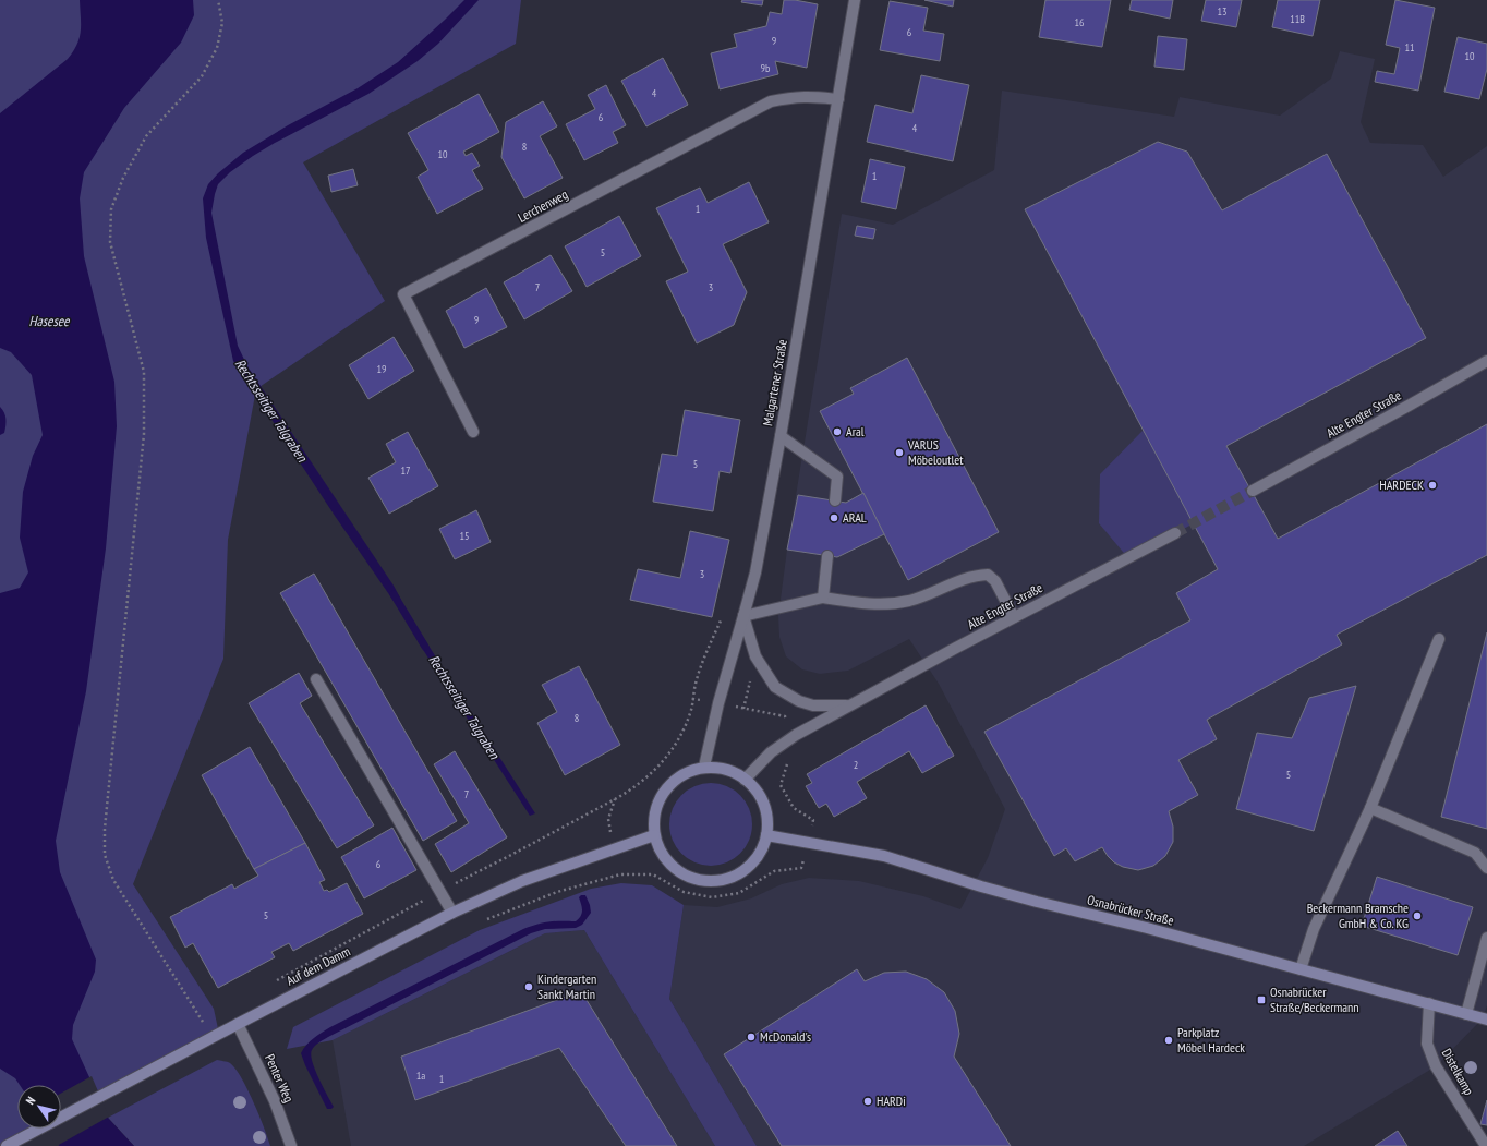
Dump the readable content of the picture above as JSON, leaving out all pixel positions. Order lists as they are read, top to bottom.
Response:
{
  "streets": {
    "main road": ["Osnabrücker Straße", "Auf dem Damm"],
    "street": [
      "Lerchenweg",
      "Malgartener Straße",
      "Alte Engter Straße",
      "Distelkamp",
      "Penter Weg"
    ]
  },
  "crossings": [
    ["Lerchenweg", "Malgartener Straße"],
    ["Malgartener Straße", "Alte Engter Straße"],
    ["Malgartener Straße", "Osnabrücker Straße"],
    ["Malgartener Straße", "Auf dem Damm"],
    ["Alte Engter Straße", "Osnabrücker Straße"],
    ["Alte Engter Straße", "Auf dem Damm"],
    ["Osnabrücker Straße", "Auf dem Damm"],
    ["Osnabrücker Straße", "Distelkamp"],
    ["Auf dem Damm", "Penter Weg"]
  ],
  "water": ["Hasesee", "Rechtsseitiger Talgraben"],
  "places": {
    "other": [
      "Aral",
      "VARUS Möbeloutlet",
      "HARDECK",
      "ARAL",
      "Beckermann Bramsche GmbH & Co. KG",
      "Kindergarten Sankt Martin",
      "McDonald's",
      "Parkplatz Möbel Hardeck",
      "HARDi"
    ],
    "transit": ["Osnabrücker Straße/Beckermann"]
  },
  "house_numbers": [
    "13",
    "11B",
    "16",
    "6",
    "9",
    "11",
    "10",
    "9b",
    "4",
    "6",
    "4",
    "8",
    "10",
    "1",
    "1",
    "5",
    "7",
    "3",
    "9",
    "19",
    "5",
    "17",
    "15",
    "3",
    "8",
    "2",
    "5",
    "7",
    "6",
    "5",
    "1a",
    "1"
  ],
  "north": "top left"
}
